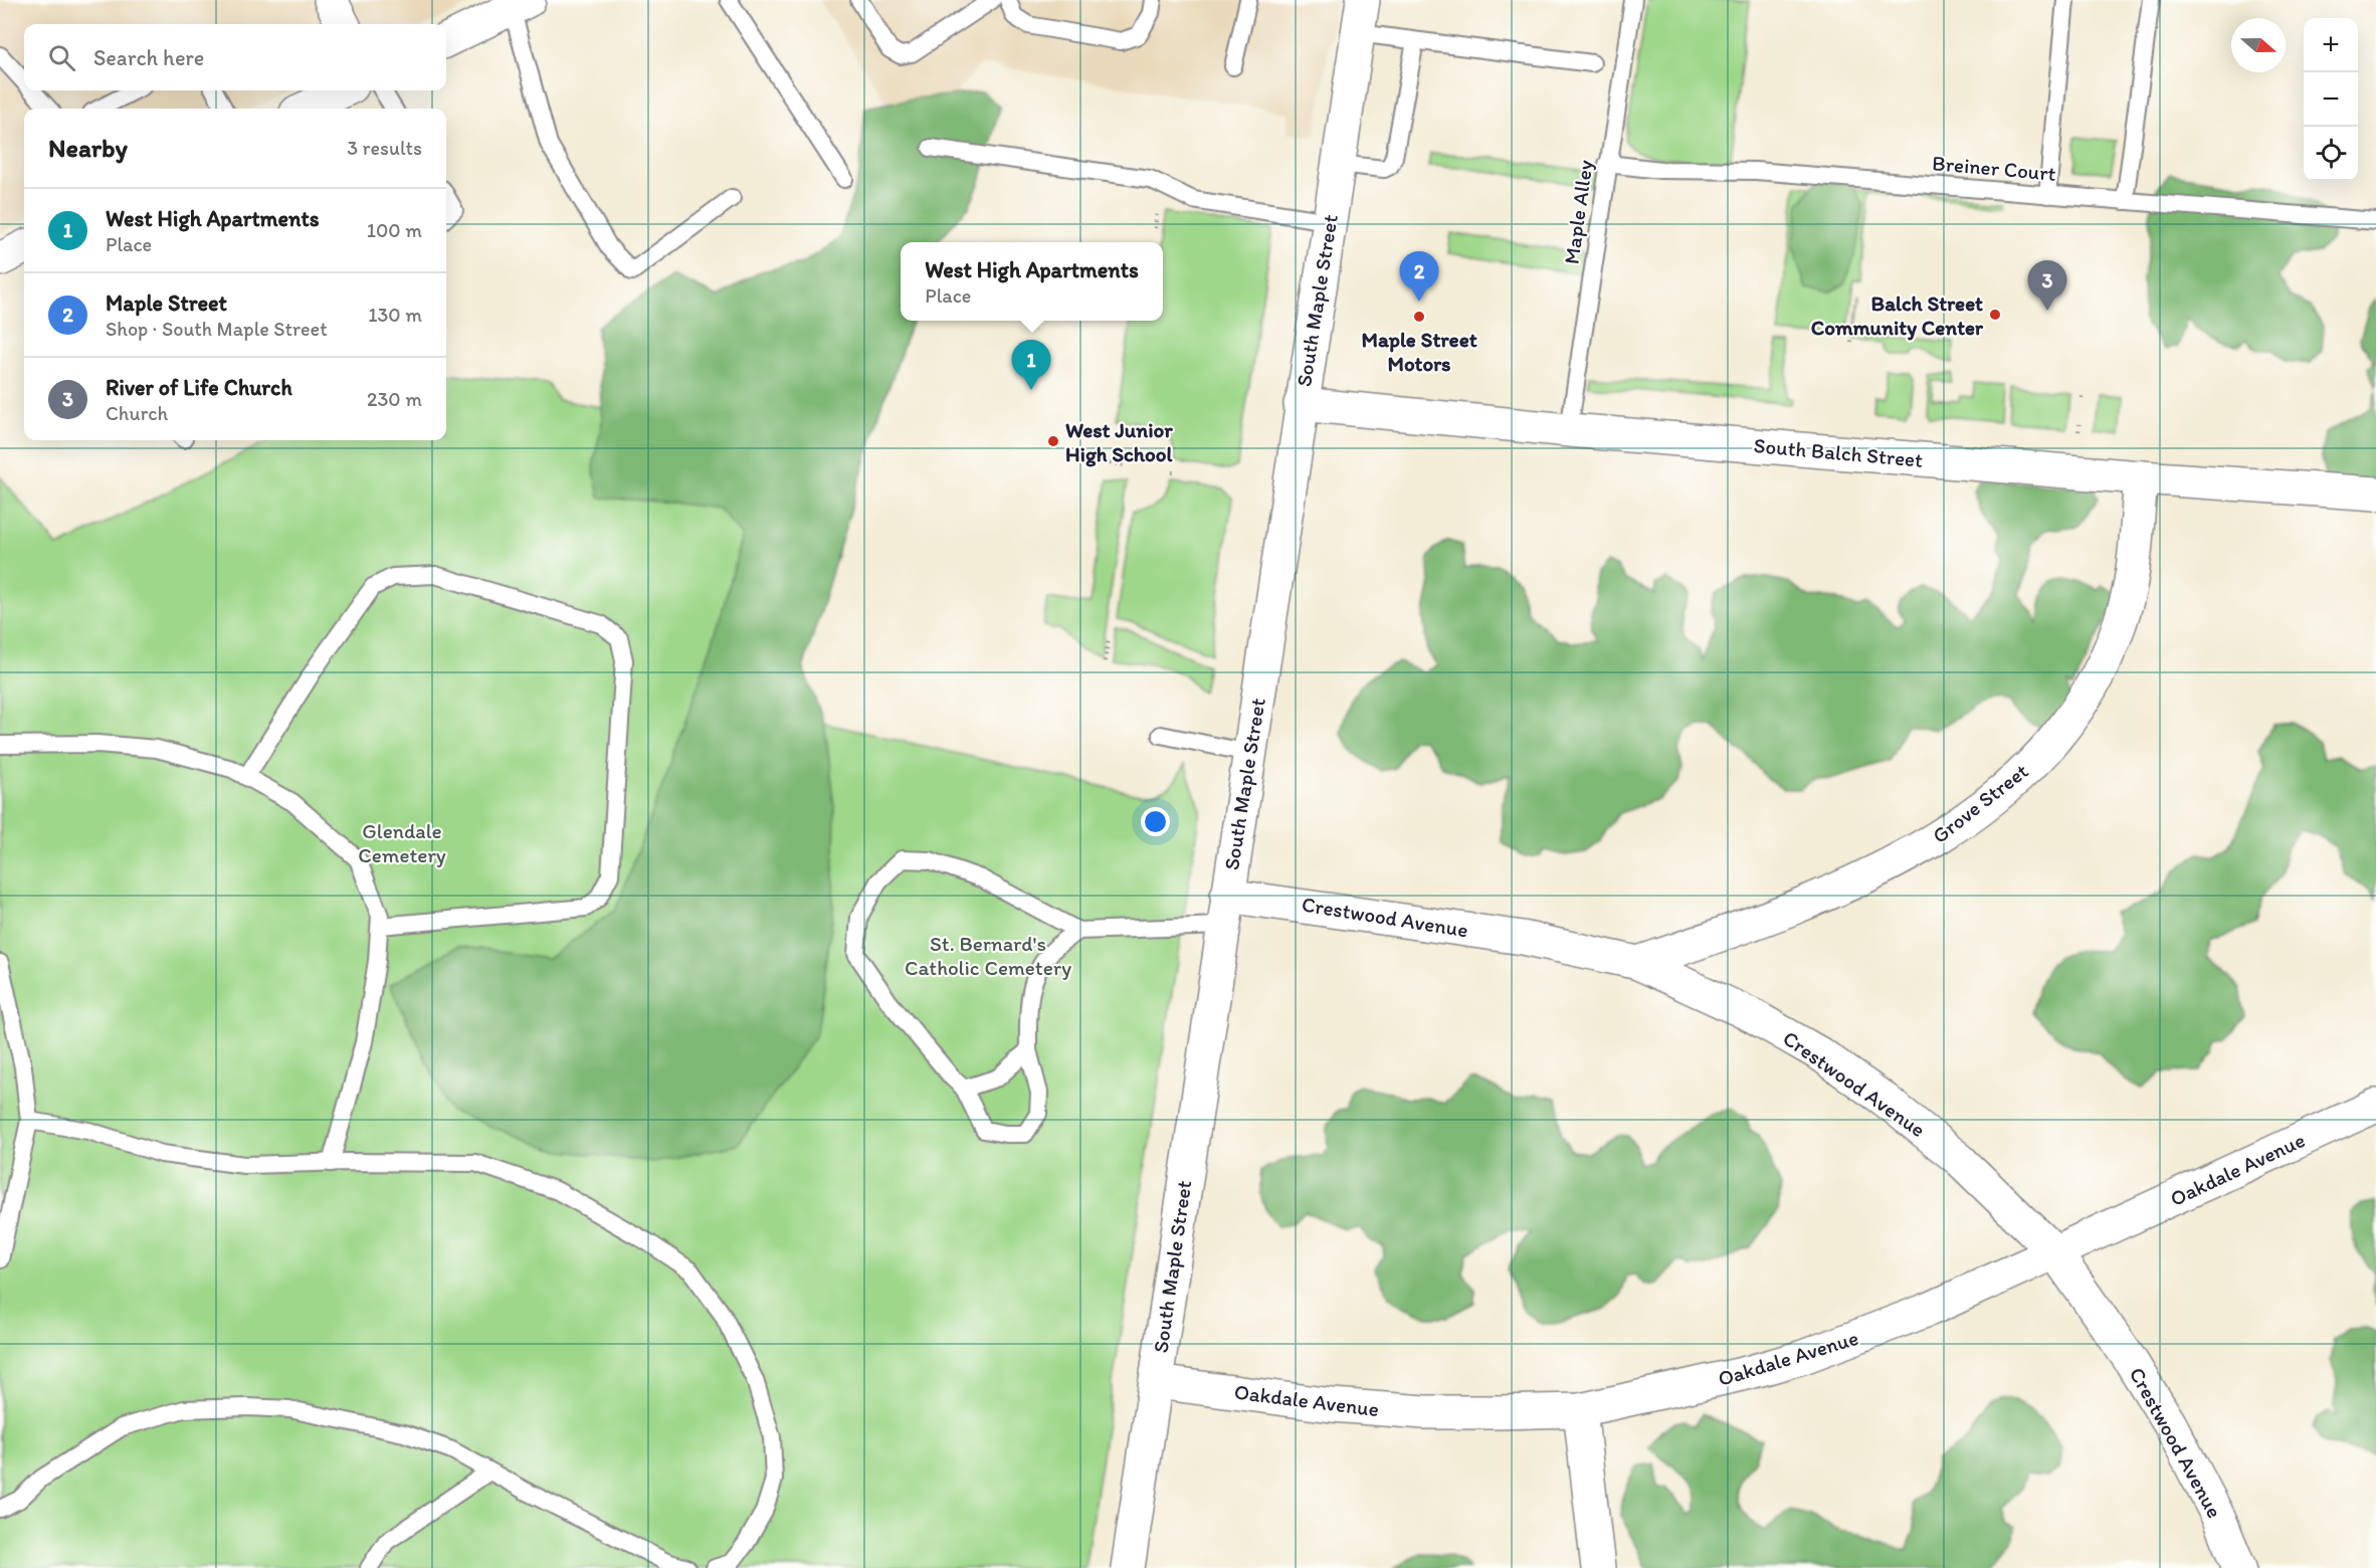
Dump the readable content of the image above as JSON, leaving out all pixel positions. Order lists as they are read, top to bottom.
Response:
{
  "streets": {
    "street": [
      "South Maple Street",
      "South Balch Street",
      "Grove Street",
      "Crestwood Avenue",
      "Oakdale Avenue"
    ],
    "lane": ["Breiner Court", "Maple Alley"]
  },
  "crossings": [
    ["Breiner Court", "Maple Alley"],
    ["Maple Alley", "South Balch Street"],
    ["South Maple Street", "South Balch Street"],
    ["South Maple Street", "Crestwood Avenue"],
    ["South Maple Street", "Oakdale Avenue"],
    ["South Balch Street", "Grove Street"],
    ["Grove Street", "Crestwood Avenue"],
    ["Crestwood Avenue", "Oakdale Avenue"]
  ],
  "parks": ["Glendale Cemetery", "St. Bernard's Catholic Cemetery"],
  "places": ["Balch Street Community Center", "Maple Street Motors", "West Junior High School"],
  "north": "right",
  "page": {
    "map_buttons": ["+", "−"],
    "search": "Search here",
    "heading": ["Nearby", "3 results"],
    "list": [
      {
        "mark": "1",
        "name": "West High Apartments",
        "note": "Place",
        "value": "100 m"
      },
      {
        "mark": "2",
        "name": "Maple Street",
        "note": "Shop · South Maple Street",
        "value": "130 m"
      },
      {
        "mark": "3",
        "name": "River of Life Church",
        "note": "Church",
        "value": "230 m"
      }
    ],
    "popup": ["West High Apartments", "Place"],
    "pins": ["2", "3", "1"]
  }
}
